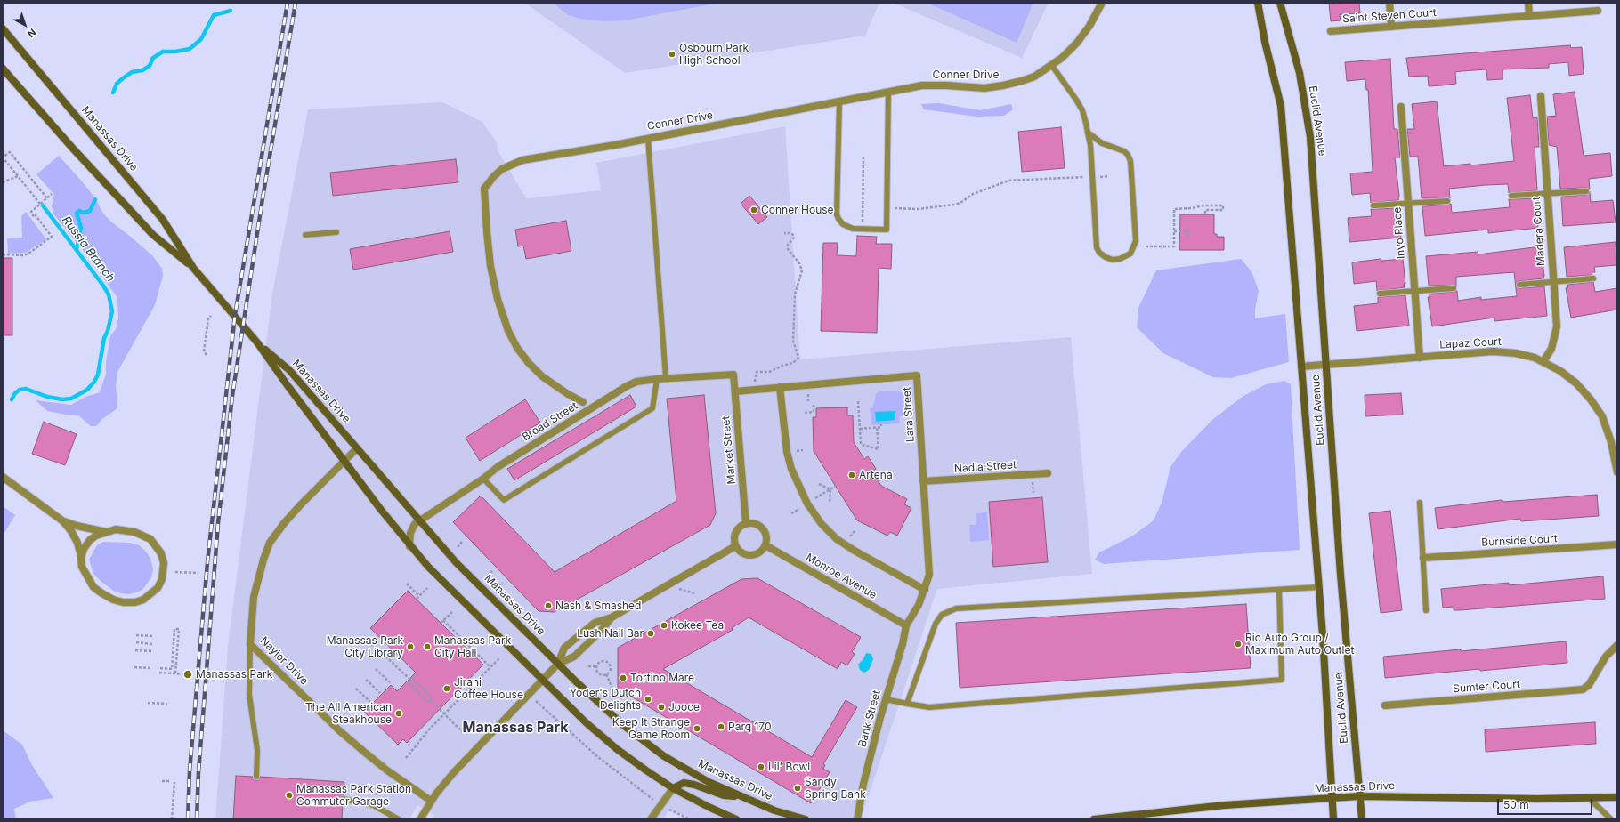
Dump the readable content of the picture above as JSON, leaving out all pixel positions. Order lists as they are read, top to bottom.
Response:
{
  "streets": {
    "main road": ["Euclid Avenue", "Manassas Drive"],
    "street": [
      "Saint Steven Court",
      "Conner Drive",
      "Madera Court",
      "Inyo Place",
      "Lapaz Court",
      "Lara Street",
      "Broad Street",
      "Market Street",
      "Nadia Street",
      "Burnside Court",
      "Monroe Avenue",
      "Naylor Drive",
      "Sumter Court",
      "Bank Street"
    ]
  },
  "crossings": [
    ["Euclid Avenue", "Manassas Drive"],
    ["Euclid Avenue", "Lapaz Court"],
    ["Manassas Drive", "Broad Street"],
    ["Manassas Drive", "Naylor Drive"],
    ["Madera Court", "Lapaz Court"],
    ["Inyo Place", "Lapaz Court"],
    ["Lara Street", "Market Street"],
    ["Lara Street", "Nadia Street"],
    ["Lara Street", "Monroe Avenue"],
    ["Lara Street", "Bank Street"],
    ["Broad Street", "Market Street"],
    ["Market Street", "Monroe Avenue"],
    ["Monroe Avenue", "Bank Street"]
  ],
  "districts": ["Manassas Park"],
  "water": ["Russia Branch"],
  "places": [
    "Osbourn Park High School",
    "Conner House",
    "Artena",
    "Nash & Smashed",
    "Kokee Tea",
    "Lush Nail Bar",
    "Rio Auto Group / Maximum Auto Outlet",
    "Manassas Park City Library",
    "Manassas Park City Hall",
    "Manassas Park",
    "Tortino Mare",
    "Jirani Coffee House",
    "Yoder's Dutch Delights",
    "Jooce",
    "The All American Steakhouse",
    "Parq 170",
    "Keep It Strange Game Room",
    "Lil' Bowl",
    "Sandy Spring Bank",
    "Manassas Park Station Commuter Garage"
  ],
  "scale_bar": "50 m",
  "north": "bottom right"
}
